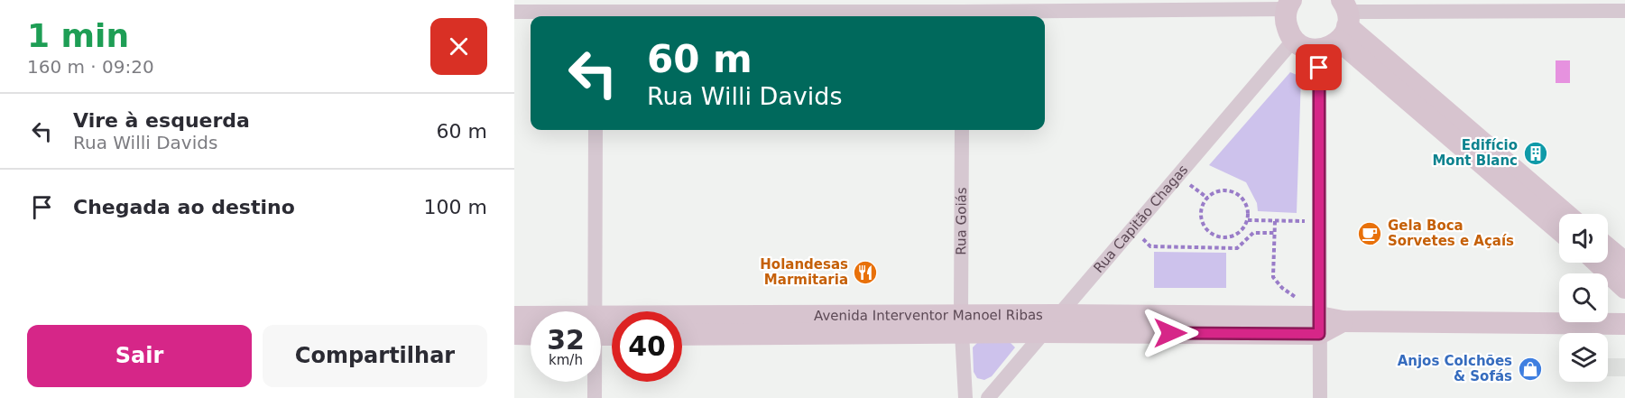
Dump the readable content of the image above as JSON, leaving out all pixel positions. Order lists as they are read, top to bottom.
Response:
{
  "streets": {
    "street": ["Rua Capitão Chagas", "Rua Goiás", "Avenida Interventor Manoel Ribas"]
  },
  "crossings": [
    ["Rua Capitão Chagas", "Avenida Interventor Manoel Ribas"],
    ["Rua Goiás", "Avenida Interventor Manoel Ribas"]
  ],
  "places": {
    "building": ["Edifício Mont Blanc"],
    "cafe": ["Gela Boca Sorvetes e Açaís"],
    "restaurant": ["Holandesas Marmitaria"],
    "shop": ["Anjos Colchões & Sofás"]
  },
  "page": {
    "heading": ["1 min", "160 m · 09:20"],
    "turn": ["60 m", "Rua Willi Davids"],
    "list": [
      {
        "name": "Vire à esquerda",
        "note": "Rua Willi Davids",
        "value": "60 m"
      },
      {
        "name": "Chegada ao destino",
        "value": "100 m"
      }
    ],
    "speed": "32 km/h",
    "limit": "40",
    "buttons": ["Sair", "Compartilhar"]
  }
}
